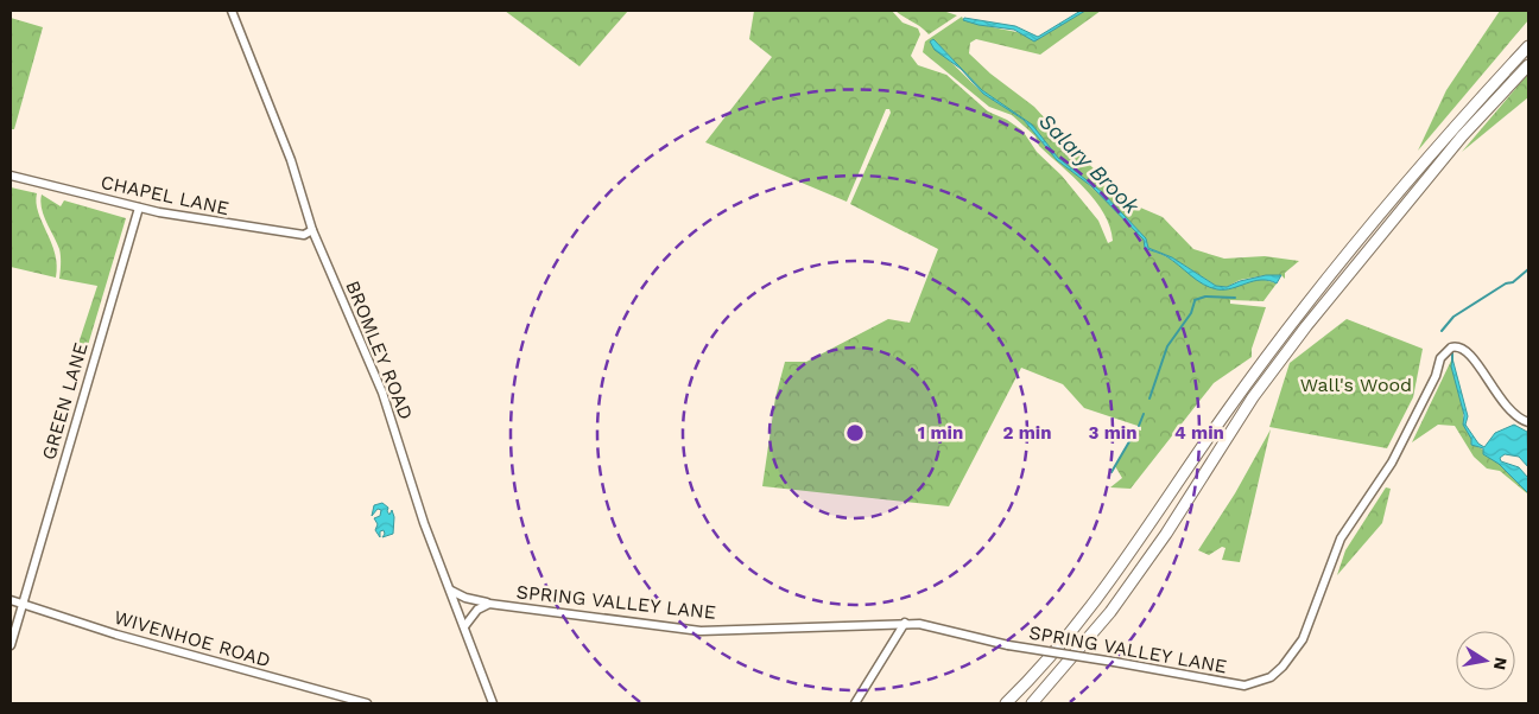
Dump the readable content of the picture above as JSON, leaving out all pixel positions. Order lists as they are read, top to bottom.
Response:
{
  "streets": {
    "street": [
      "CHAPEL LANE",
      "BROMLEY ROAD",
      "GREEN LANE",
      "SPRING VALLEY LANE",
      "WIVENHOE ROAD"
    ]
  },
  "crossings": [
    ["CHAPEL LANE", "BROMLEY ROAD"],
    ["CHAPEL LANE", "GREEN LANE"],
    ["BROMLEY ROAD", "SPRING VALLEY LANE"],
    ["GREEN LANE", "WIVENHOE ROAD"]
  ],
  "water": ["Salary Brook"],
  "parks": ["Wall's Wood"],
  "north": "right",
  "rings": [
    "1 min",
    "2 min",
    "3 min",
    "4 min"
  ]
}
